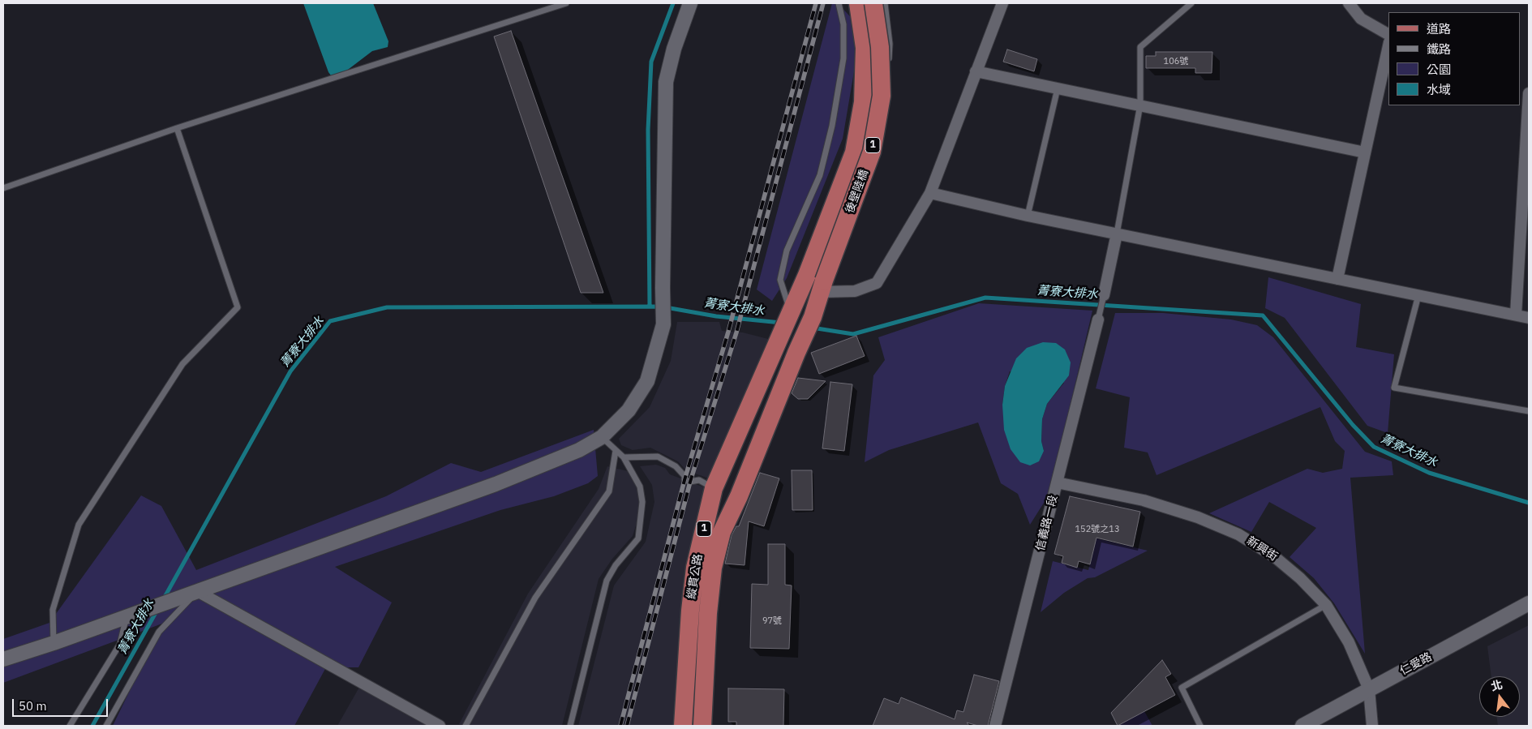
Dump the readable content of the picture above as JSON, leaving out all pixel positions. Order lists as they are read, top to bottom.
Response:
{
  "streets": {
    "main road": ["1", "後壁陸橋", "縱貫公路"],
    "street": ["信義路一段", "新興街", "仁愛路"]
  },
  "crossings": [
    ["1", "後壁陸橋"],
    ["1", "縱貫公路"],
    ["後壁陸橋", "縱貫公路"],
    ["信義路一段", "新興街"],
    ["新興街", "仁愛路"]
  ],
  "water": ["菁寮大排水"],
  "house_numbers": ["106號", "152號之13", "97號"],
  "legend": [
    "道路",
    "鐵路",
    "公園",
    "水域"
  ],
  "scale_bar": "50 m",
  "north": "top"
}
